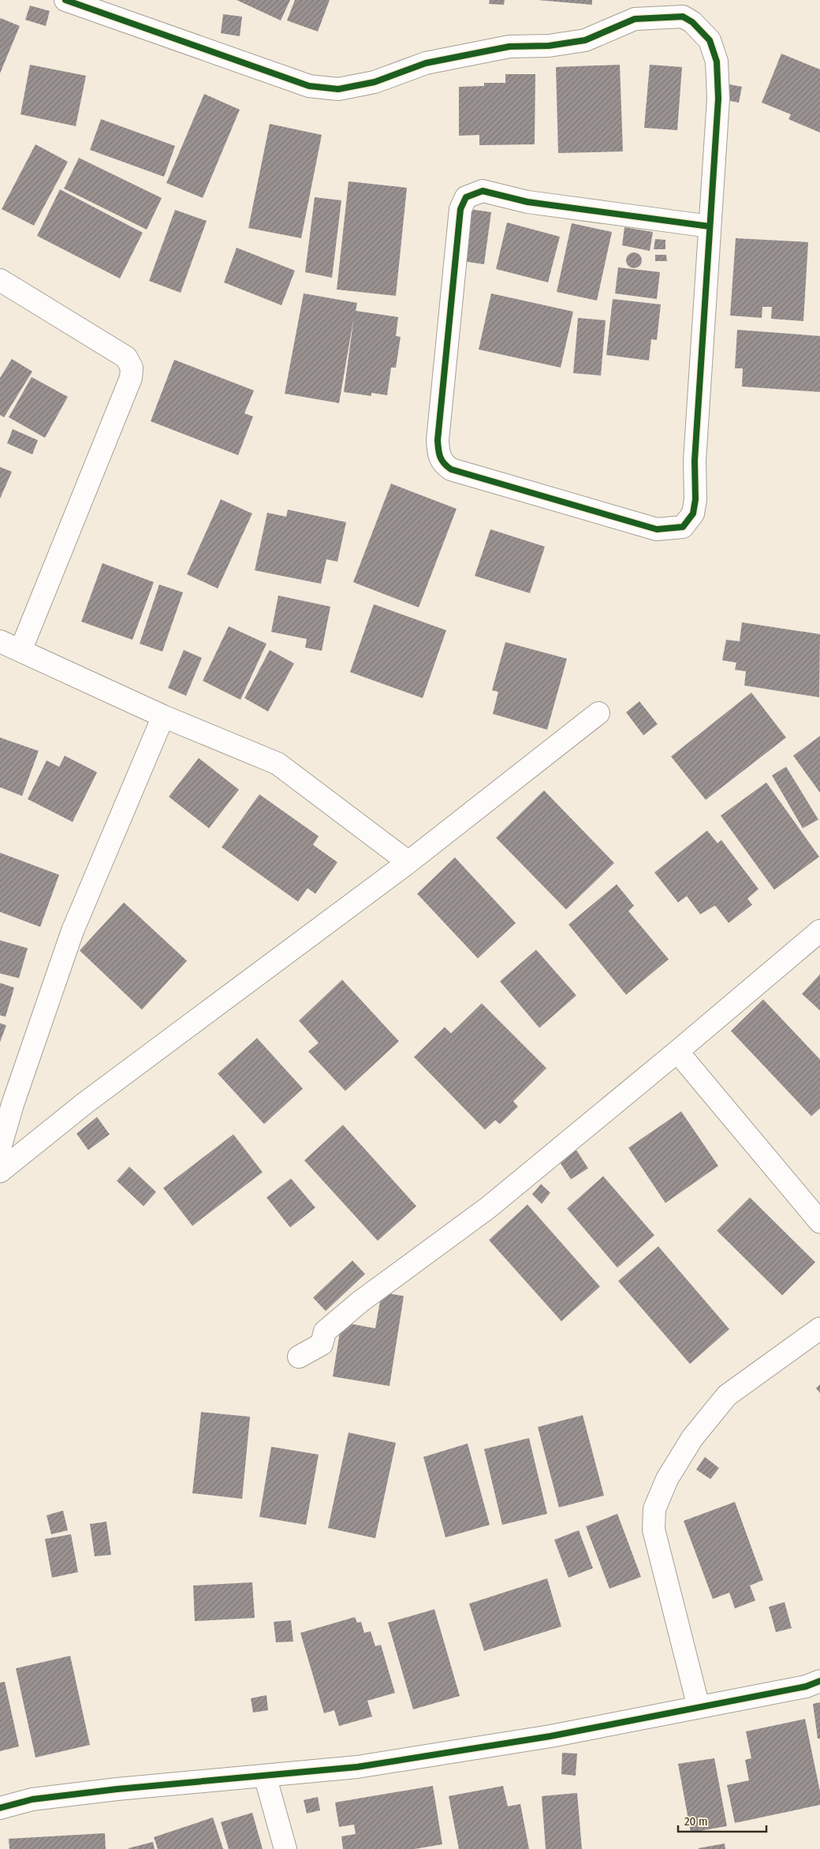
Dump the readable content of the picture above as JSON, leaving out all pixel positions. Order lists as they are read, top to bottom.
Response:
{
  "scale_bar": "20 m"
}
